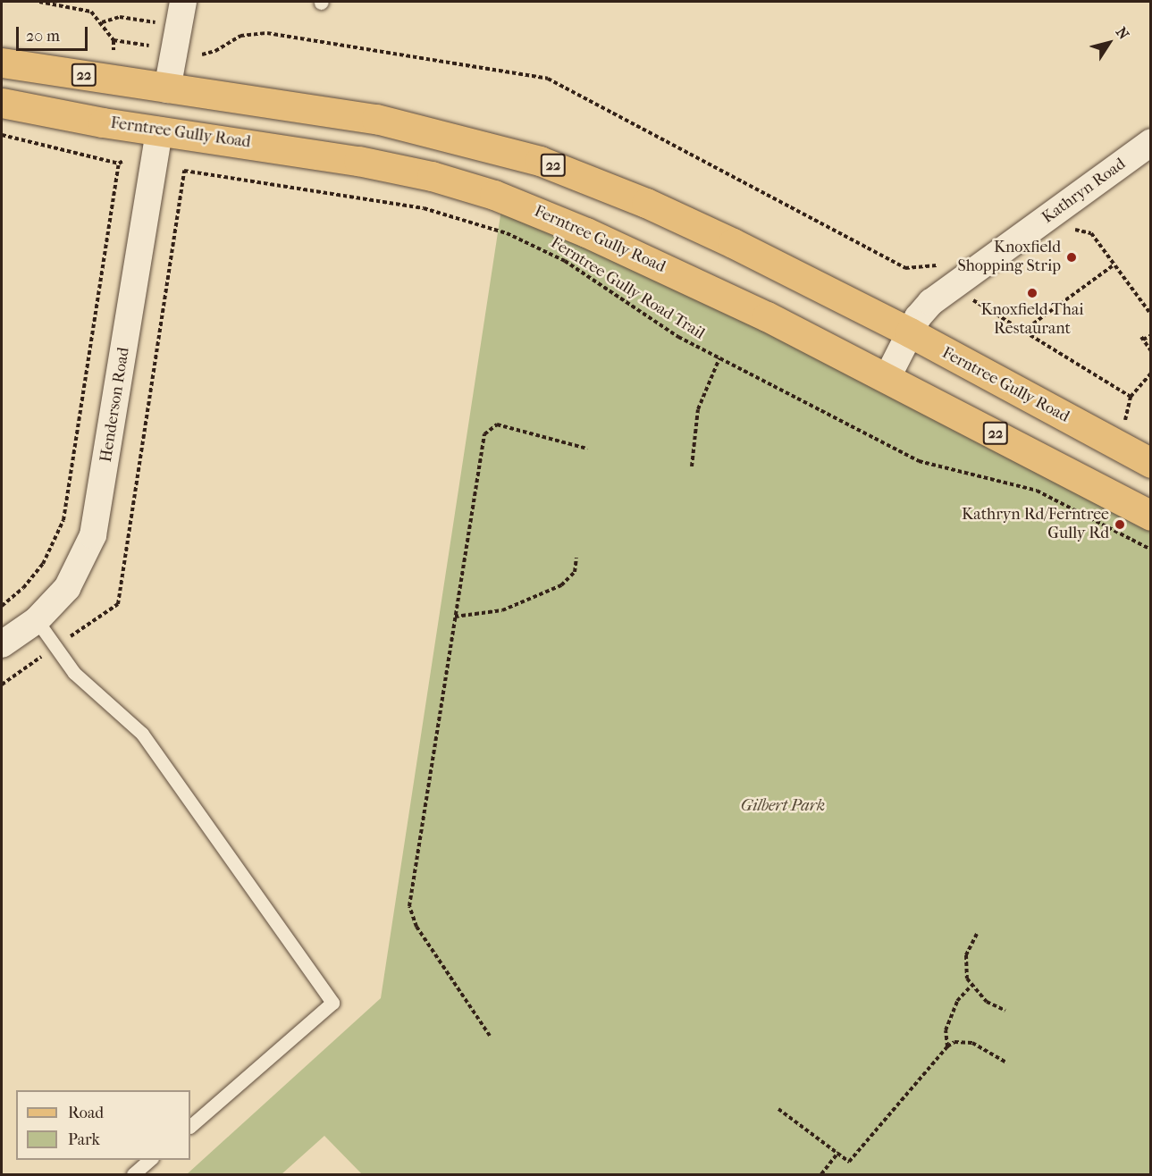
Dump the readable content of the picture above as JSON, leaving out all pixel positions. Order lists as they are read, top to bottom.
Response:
{
  "streets": {
    "main road": ["22", "Ferntree Gully Road"],
    "street": ["Kathryn Road", "Henderson Road"],
    "path": ["Ferntree Gully Road Trail"]
  },
  "crossings": [
    ["Ferntree Gully Road", "Kathryn Road"],
    ["Ferntree Gully Road", "Henderson Road"]
  ],
  "parks": ["Gilbert Park"],
  "places": ["Knoxfield Shopping Strip", "Knoxfield Thai Restaurant", "Kathryn Rd/Ferntree Gully Rd"],
  "legend": ["Road", "Park"],
  "scale_bar": "20 m",
  "north": "top right"
}
